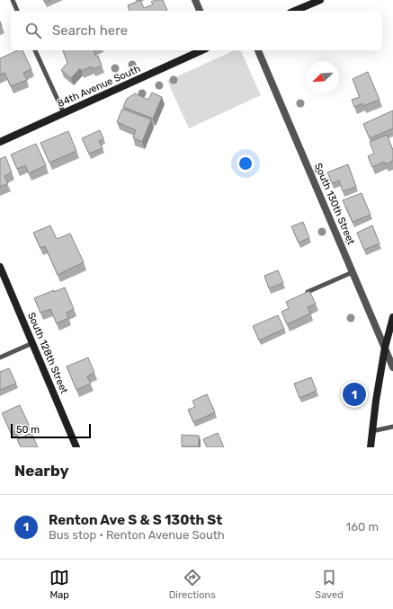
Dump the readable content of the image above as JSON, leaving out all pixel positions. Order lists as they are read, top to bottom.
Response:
{
  "streets": {
    "street": ["84th Avenue South", "South 130th Street", "South 128th Street"]
  },
  "scale_bar": "50 m",
  "north": "bottom left",
  "page": {
    "search": "Search here",
    "pins": "1",
    "scale": "50 m",
    "heading": "Nearby",
    "list": [
      {
        "mark": "1",
        "name": "Renton Ave S & S 130th St",
        "note": "Bus stop · Renton Avenue South",
        "value": "160 m"
      }
    ],
    "nav": ["Map", "Directions", "Saved"]
  }
}
